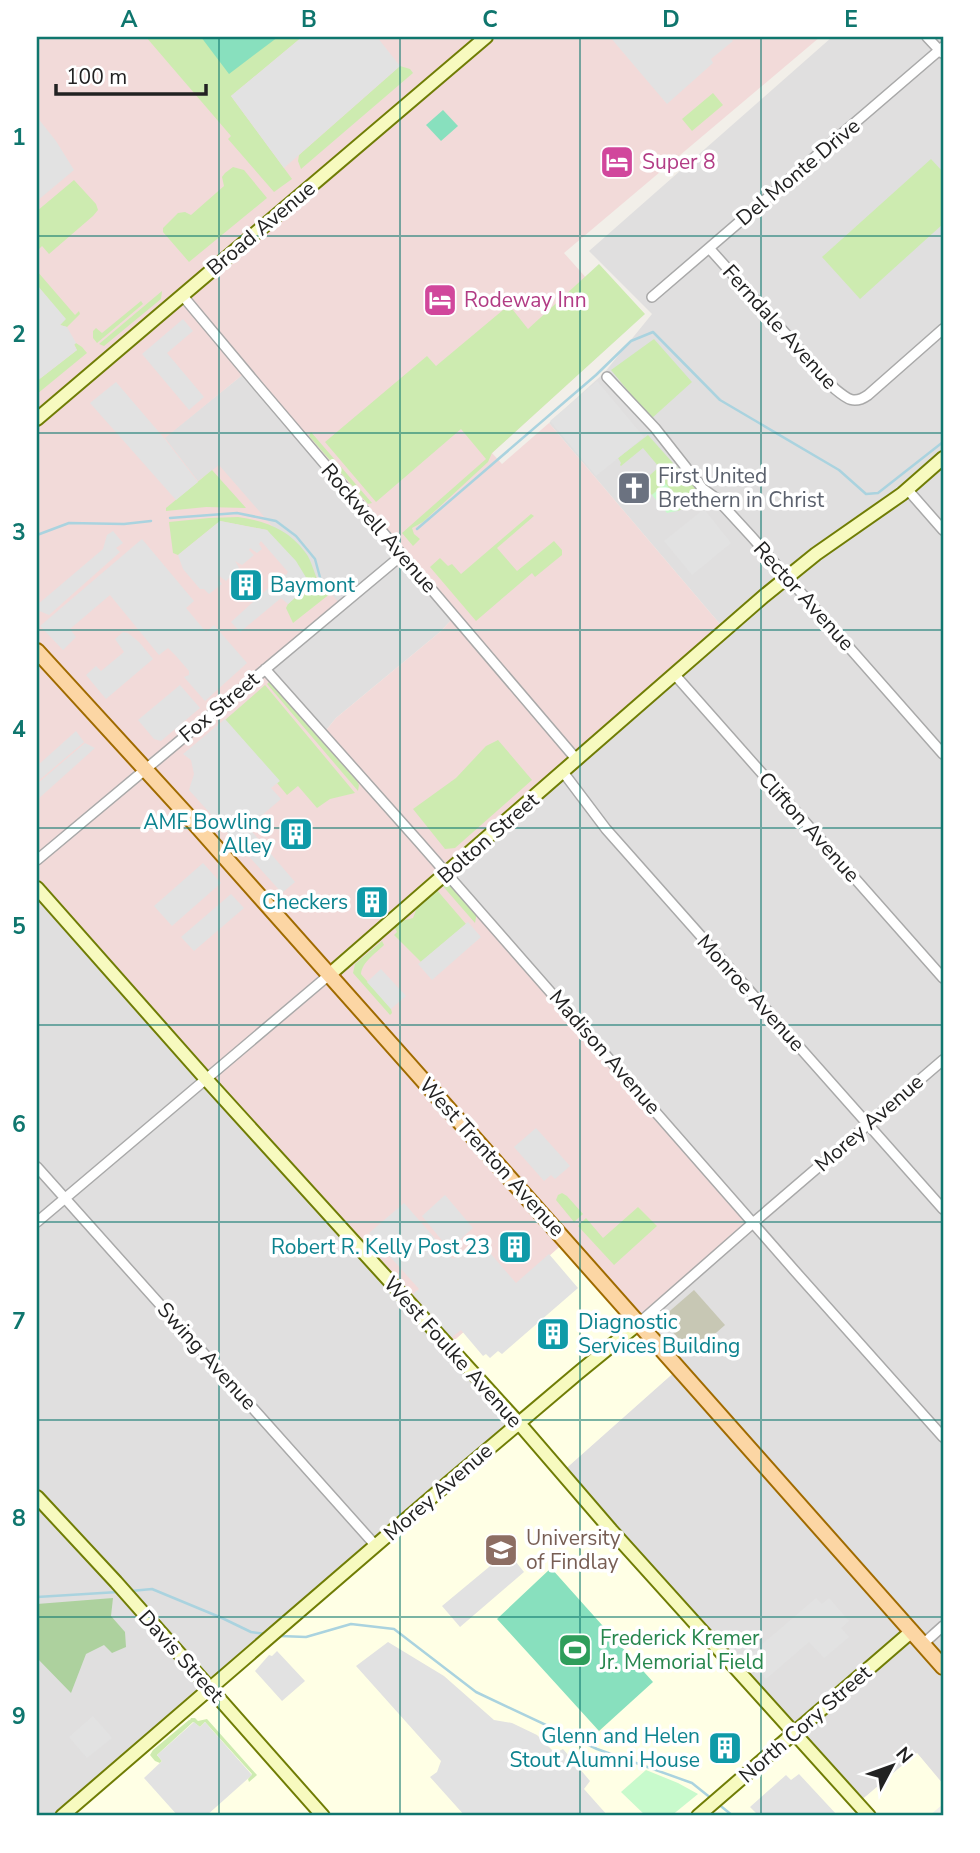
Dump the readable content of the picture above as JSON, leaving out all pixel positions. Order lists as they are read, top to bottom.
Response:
{
  "streets": {
    "main road": ["West Trenton Avenue"],
    "street": [
      "Del Monte Drive",
      "Broad Avenue",
      "Ferndale Avenue",
      "Rockwell Avenue",
      "Rector Avenue",
      "Fox Street",
      "Clifton Avenue",
      "Bolton Street",
      "Monroe Avenue",
      "Madison Avenue",
      "Morey Avenue",
      "West Foulke Avenue",
      "Swing Avenue",
      "Davis Street",
      "North Cory Street"
    ]
  },
  "crossings": [
    ["Del Monte Drive", "Ferndale Avenue"],
    ["Broad Avenue", "Rockwell Avenue"],
    ["Rockwell Avenue", "Fox Street"],
    ["Rockwell Avenue", "Bolton Street"],
    ["Rector Avenue", "Bolton Street"],
    ["Fox Street", "Madison Avenue"],
    ["Fox Street", "West Trenton Avenue"],
    ["Clifton Avenue", "Bolton Street"],
    ["Bolton Street", "Monroe Avenue"],
    ["Bolton Street", "Madison Avenue"],
    ["Bolton Street", "West Trenton Avenue"],
    ["Bolton Street", "West Foulke Avenue"],
    ["Bolton Street", "Swing Avenue"],
    ["Monroe Avenue", "Morey Avenue"],
    ["Madison Avenue", "Morey Avenue"],
    ["Morey Avenue", "West Trenton Avenue"],
    ["Morey Avenue", "West Foulke Avenue"],
    ["Morey Avenue", "Swing Avenue"],
    ["Morey Avenue", "Davis Street"],
    ["West Trenton Avenue", "North Cory Street"],
    ["West Foulke Avenue", "North Cory Street"]
  ],
  "places": {
    "hotel": ["Super 8", "Rodeway Inn"],
    "church": ["First United Brethern in Christ"],
    "building": [
      "Baymont",
      "AMF Bowling Alley",
      "Checkers",
      "Robert R. Kelly Post 23",
      "Diagnostic Services Building",
      "Glenn and Helen Stout Alumni House"
    ],
    "school or university": ["University of Findlay"],
    "sports": ["Frederick Kremer Jr. Memorial Field"]
  },
  "scale_bar": "100 m",
  "north": "top right",
  "grid": {
    "columns": [
      "A",
      "B",
      "C",
      "D",
      "E"
    ],
    "rows": [
      "1",
      "2",
      "3",
      "4",
      "5",
      "6",
      "7",
      "8",
      "9"
    ]
  }
}
